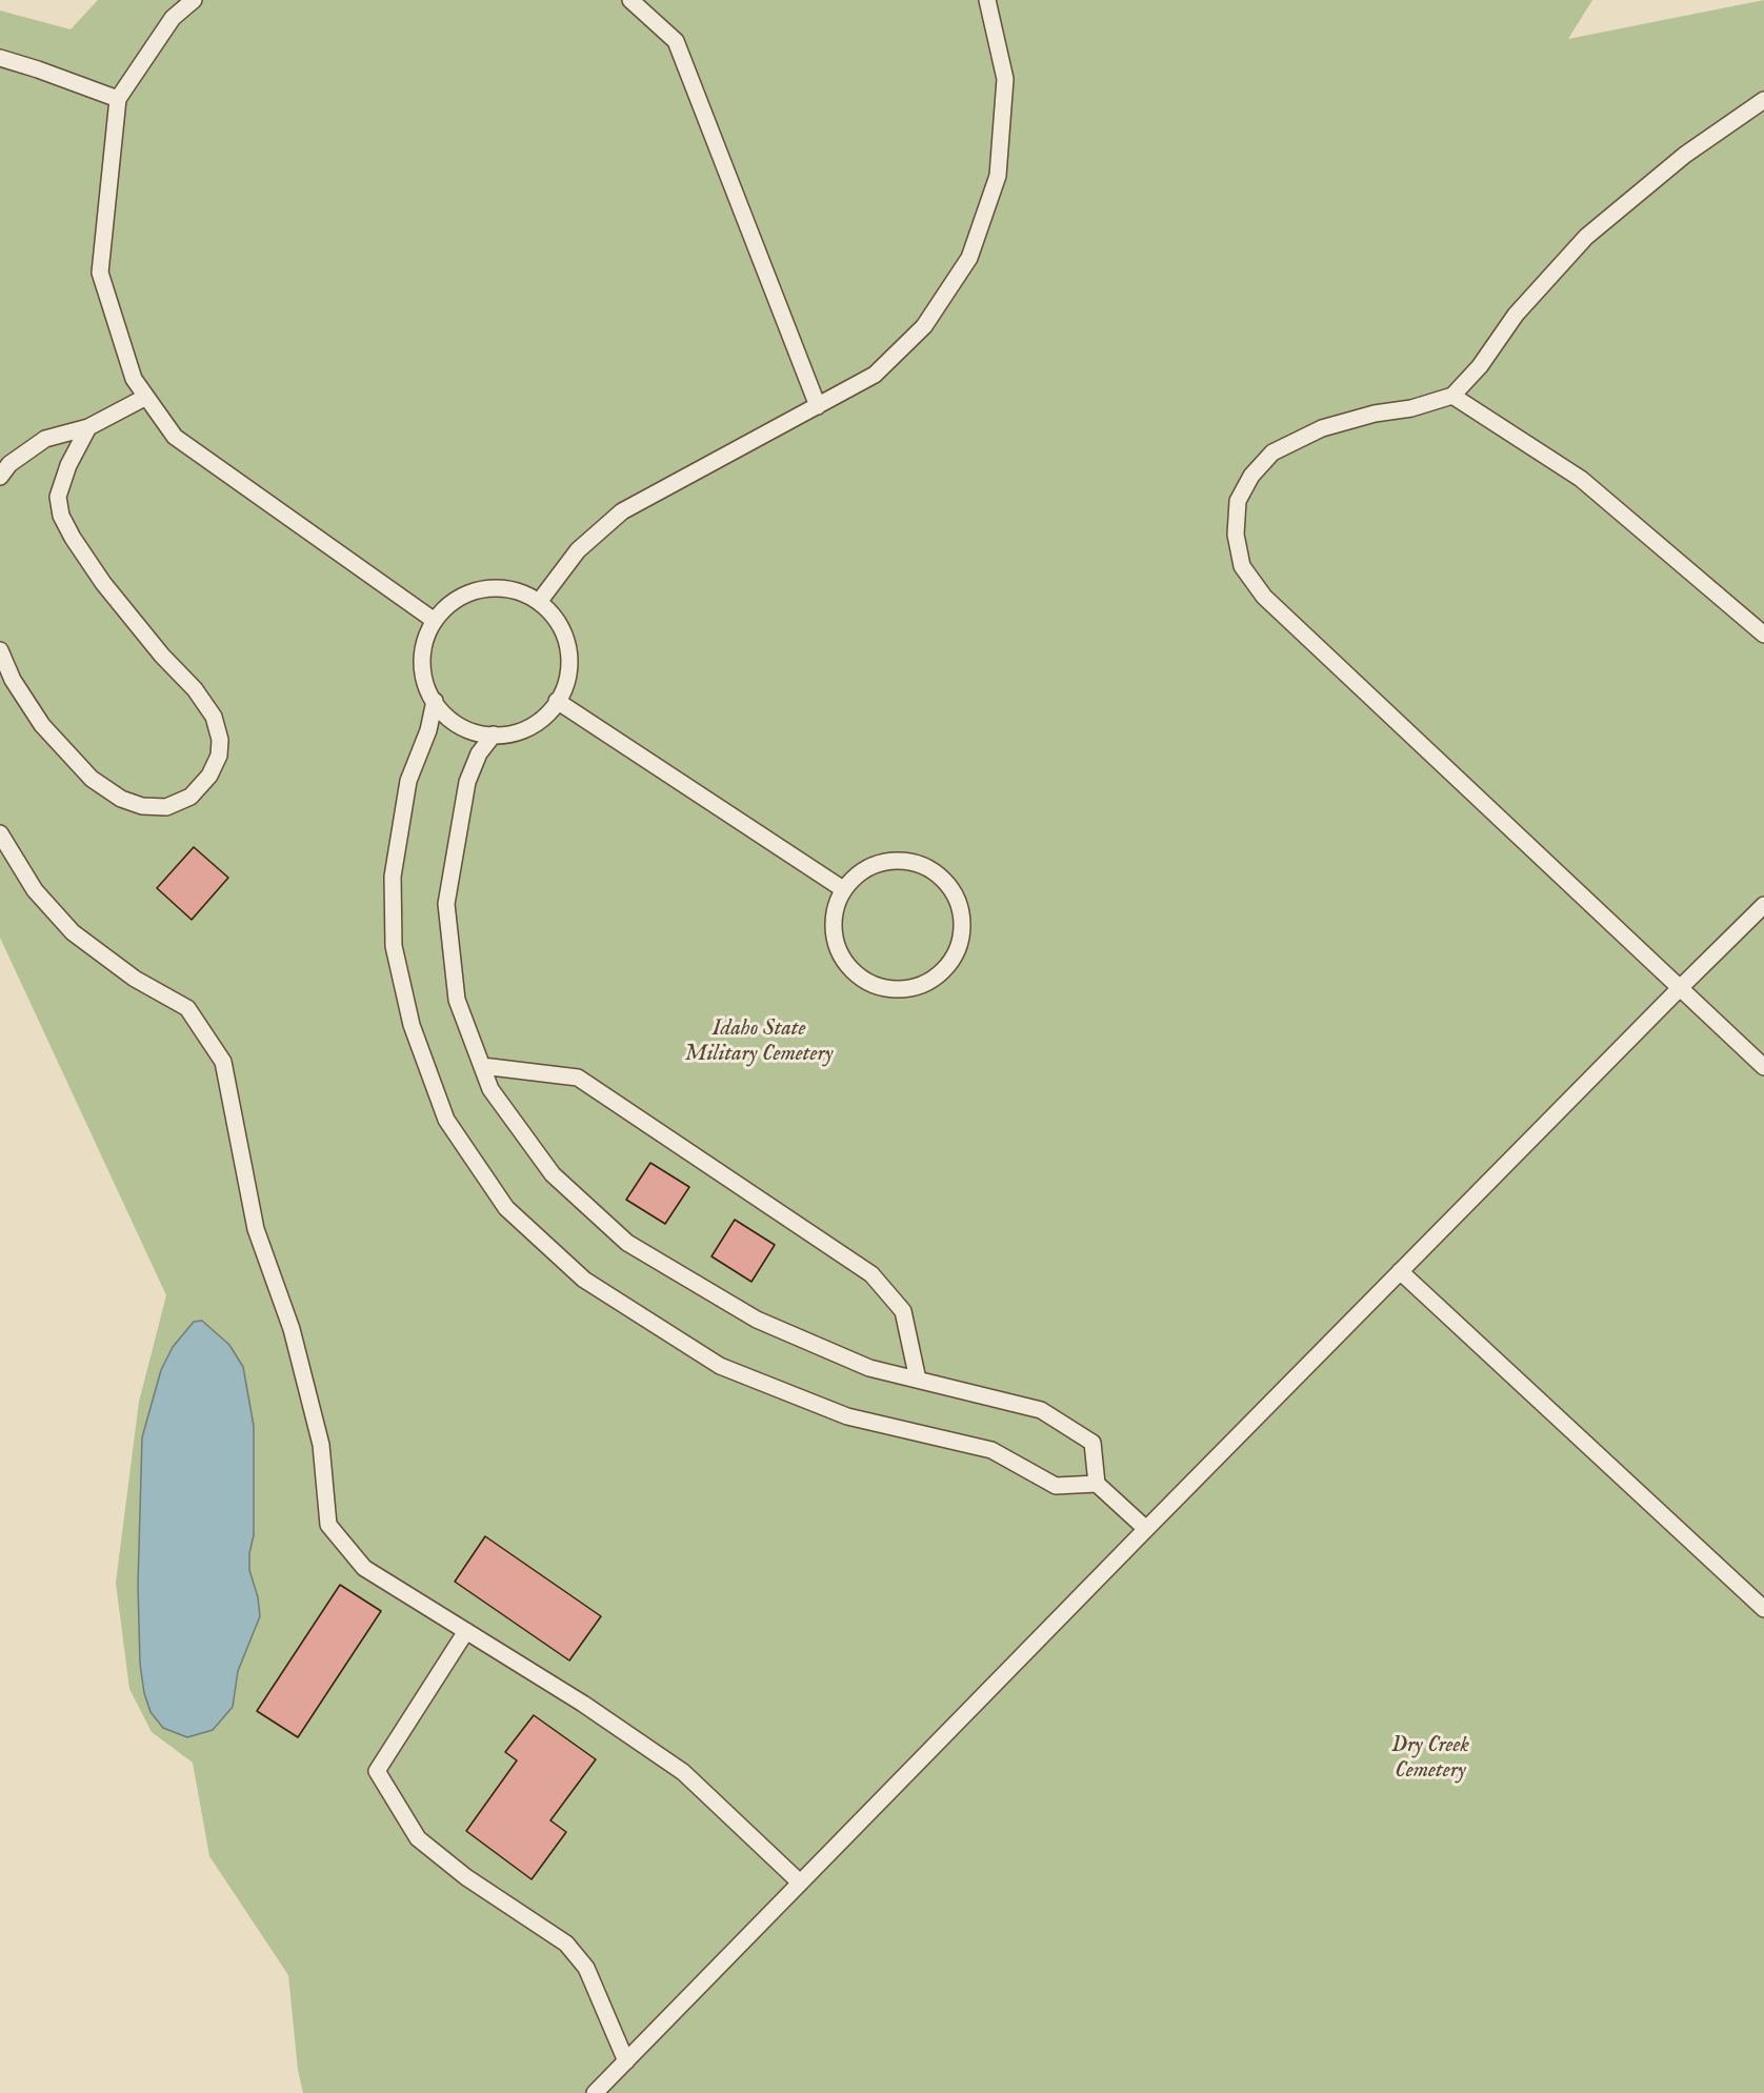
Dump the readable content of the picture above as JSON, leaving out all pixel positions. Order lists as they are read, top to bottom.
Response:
{
  "parks": ["Idaho State Military Cemetery", "Dry Creek Cemetery"]
}
